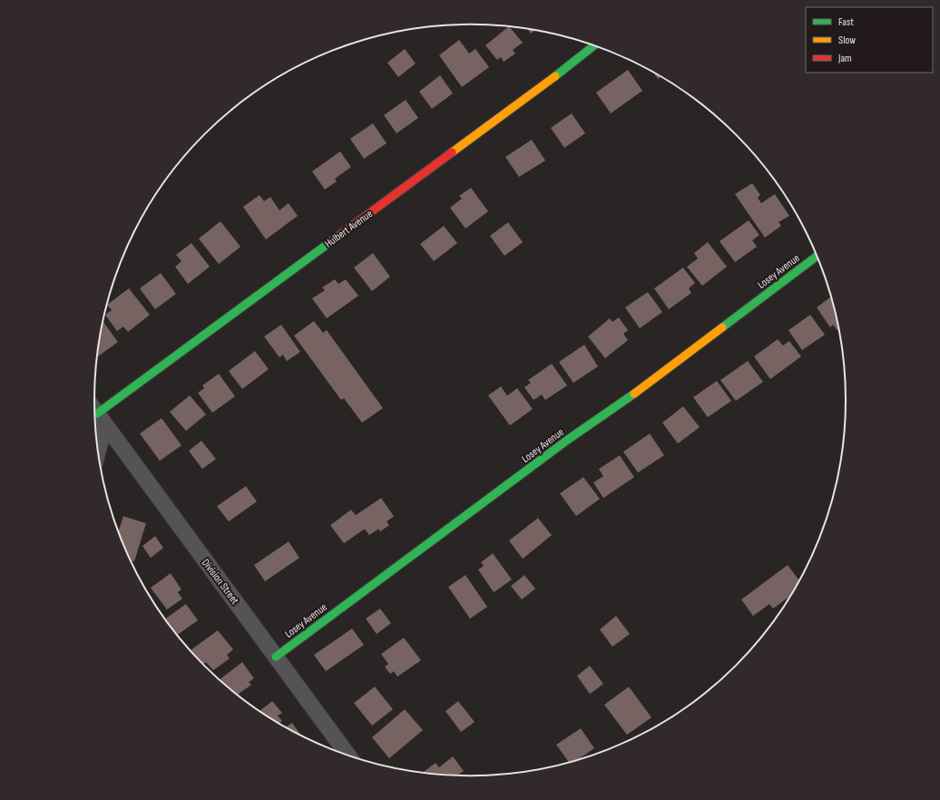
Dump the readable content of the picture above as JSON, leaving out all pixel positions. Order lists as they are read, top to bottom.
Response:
{
  "streets": {
    "street": ["Hulbert Avenue", "Losey Avenue", "Division Street"]
  },
  "crossings": [
    ["Hulbert Avenue", "Division Street"],
    ["Losey Avenue", "Division Street"]
  ],
  "legend": ["Fast", "Slow", "Jam"]
}
